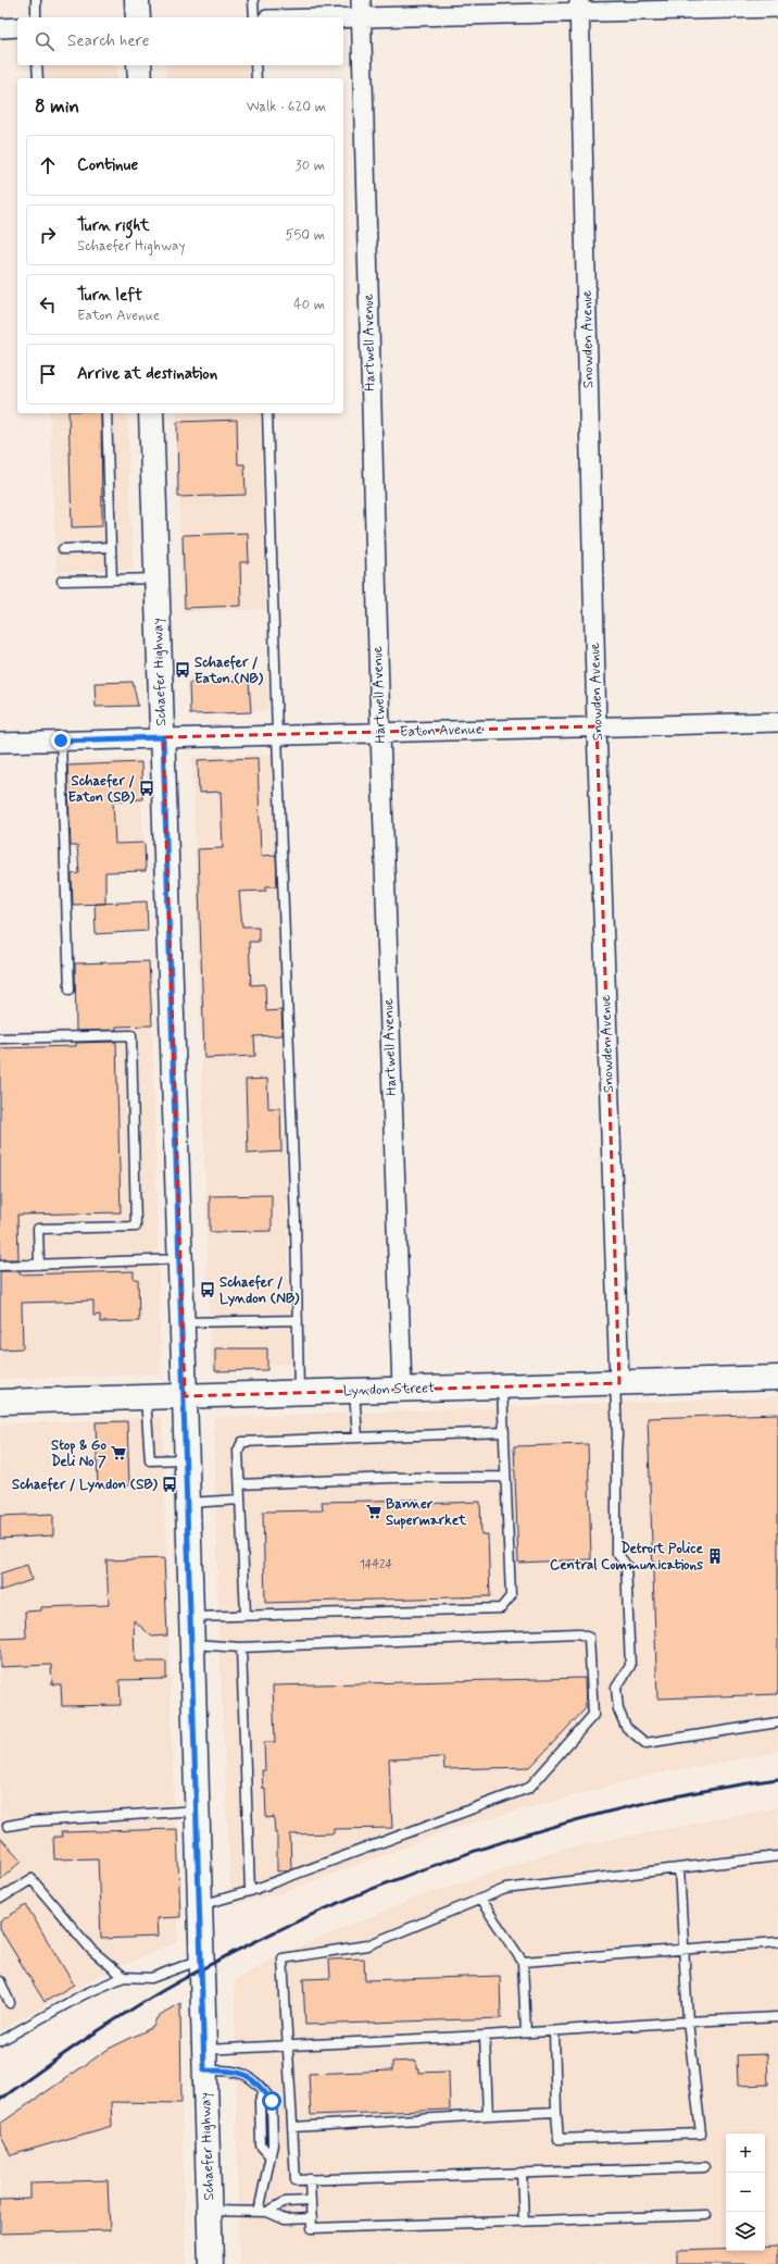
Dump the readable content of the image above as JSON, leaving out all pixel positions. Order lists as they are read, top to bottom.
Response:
{
  "streets": {
    "street": [
      "Snowden Avenue",
      "Hartwell Avenue",
      "Schaefer Highway",
      "Eaton Avenue",
      "Lyndon Street"
    ]
  },
  "crossings": [
    ["Snowden Avenue", "Eaton Avenue"],
    ["Snowden Avenue", "Lyndon Street"],
    ["Hartwell Avenue", "Eaton Avenue"],
    ["Hartwell Avenue", "Lyndon Street"],
    ["Schaefer Highway", "Eaton Avenue"],
    ["Schaefer Highway", "Lyndon Street"]
  ],
  "places": {
    "bus stop": [
      "Schaefer / Eaton (NB)",
      "Schaefer / Eaton (SB)",
      "Schaefer / Lyndon (NB)",
      "Schaefer / Lyndon (SB)"
    ],
    "supermarket": ["Stop & Go Deli No 7", "Banner Supermarket"],
    "building": ["Detroit Police Central Communications"]
  },
  "house_numbers": ["14424"],
  "page": {
    "search": "Search here",
    "heading": ["8 min", "Walk · 620 m"],
    "list": [
      ["Continue", "30 m"],
      ["Turn right", "Schaefer Highway", "550 m"],
      ["Turn left", "Eaton Avenue", "40 m"],
      "Arrive at destination"
    ],
    "map_buttons": ["+", "−"]
  }
}
